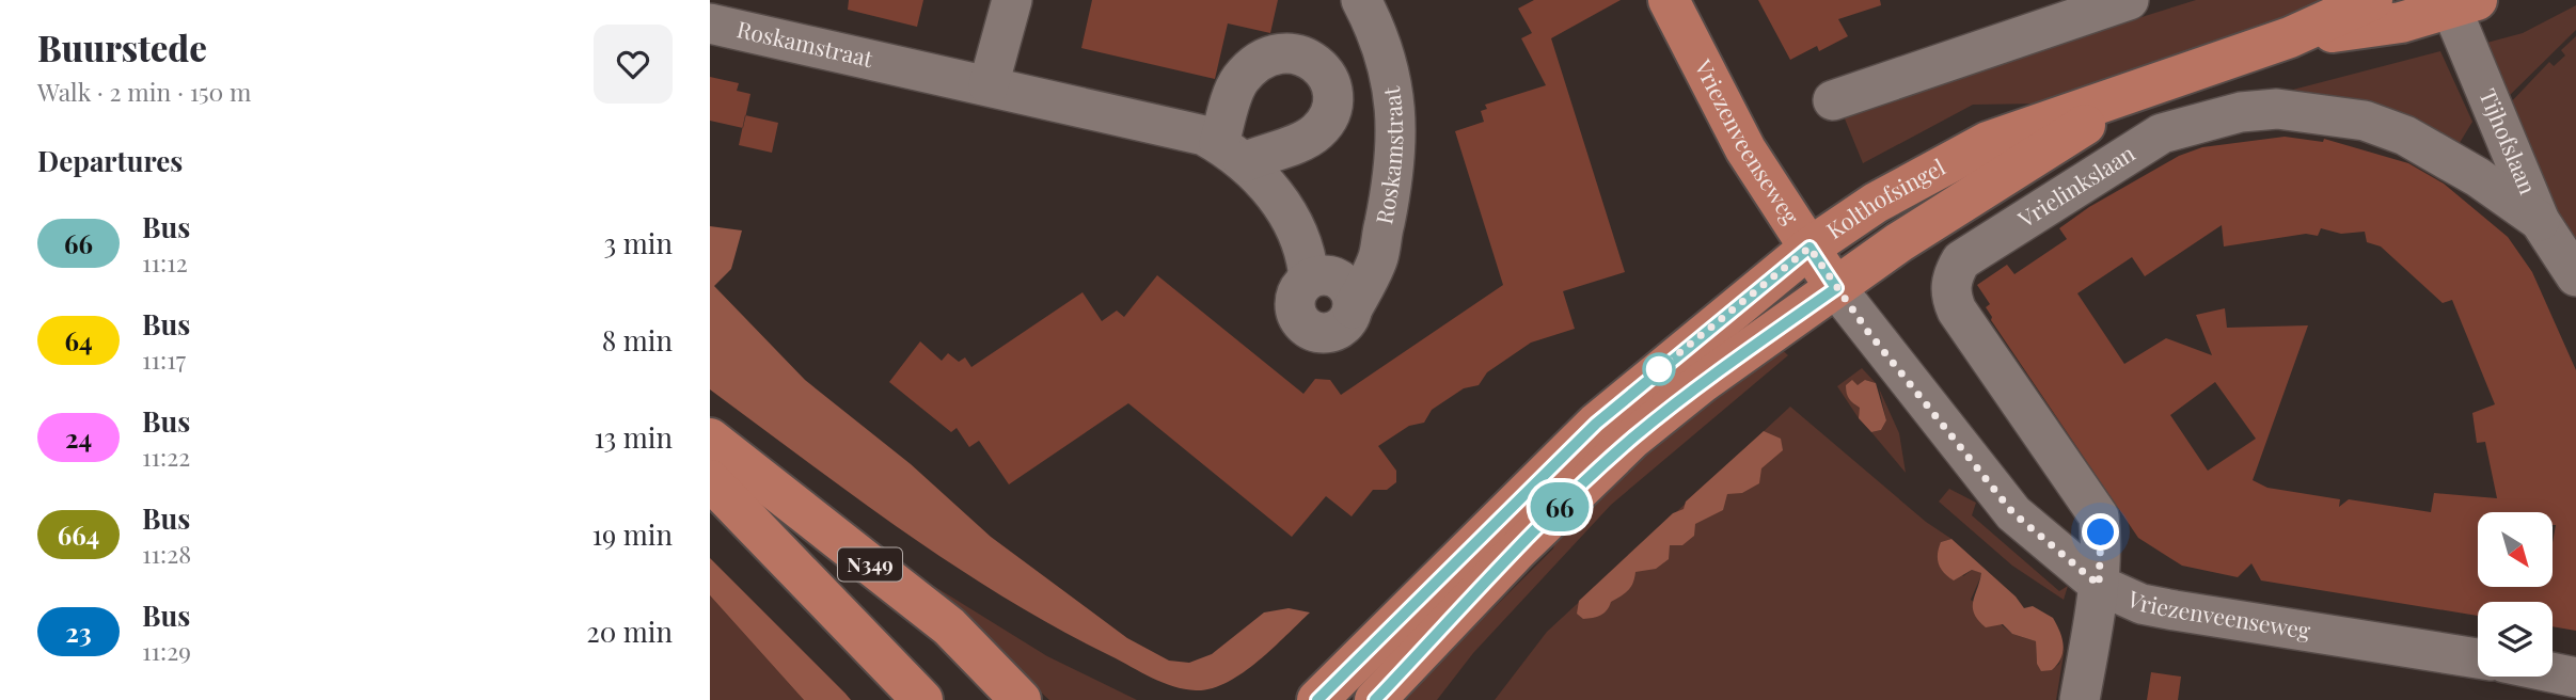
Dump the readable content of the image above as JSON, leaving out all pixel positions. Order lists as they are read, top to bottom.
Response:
{
  "streets": {
    "main road": ["Vriezenveenseweg", "Kolthofsingel", "N349"],
    "street": ["Roskamstraat", "Tijhofslaan", "Vrielinkslaan"]
  },
  "crossings": [
    ["Vriezenveenseweg", "Vrielinkslaan"],
    ["Vriezenveenseweg", "Kolthofsingel"],
    ["Tijhofslaan", "Vrielinkslaan"],
    ["Tijhofslaan", "Kolthofsingel"]
  ],
  "lines": ["bus line 66"],
  "north": "bottom right",
  "page": {
    "heading": [
      ["Buurstede", "Walk · 2 min · 150 m"],
      "Departures"
    ],
    "on_map": "66",
    "list": [
      {
        "mark": "66",
        "name": "Bus",
        "note": "11:12",
        "value": "3 min"
      },
      {
        "mark": "64",
        "name": "Bus",
        "note": "11:17",
        "value": "8 min"
      },
      {
        "mark": "24",
        "name": "Bus",
        "note": "11:22",
        "value": "13 min"
      },
      {
        "mark": "664",
        "name": "Bus",
        "note": "11:28",
        "value": "19 min"
      },
      {
        "mark": "23",
        "name": "Bus",
        "note": "11:29",
        "value": "20 min"
      }
    ]
  }
}
